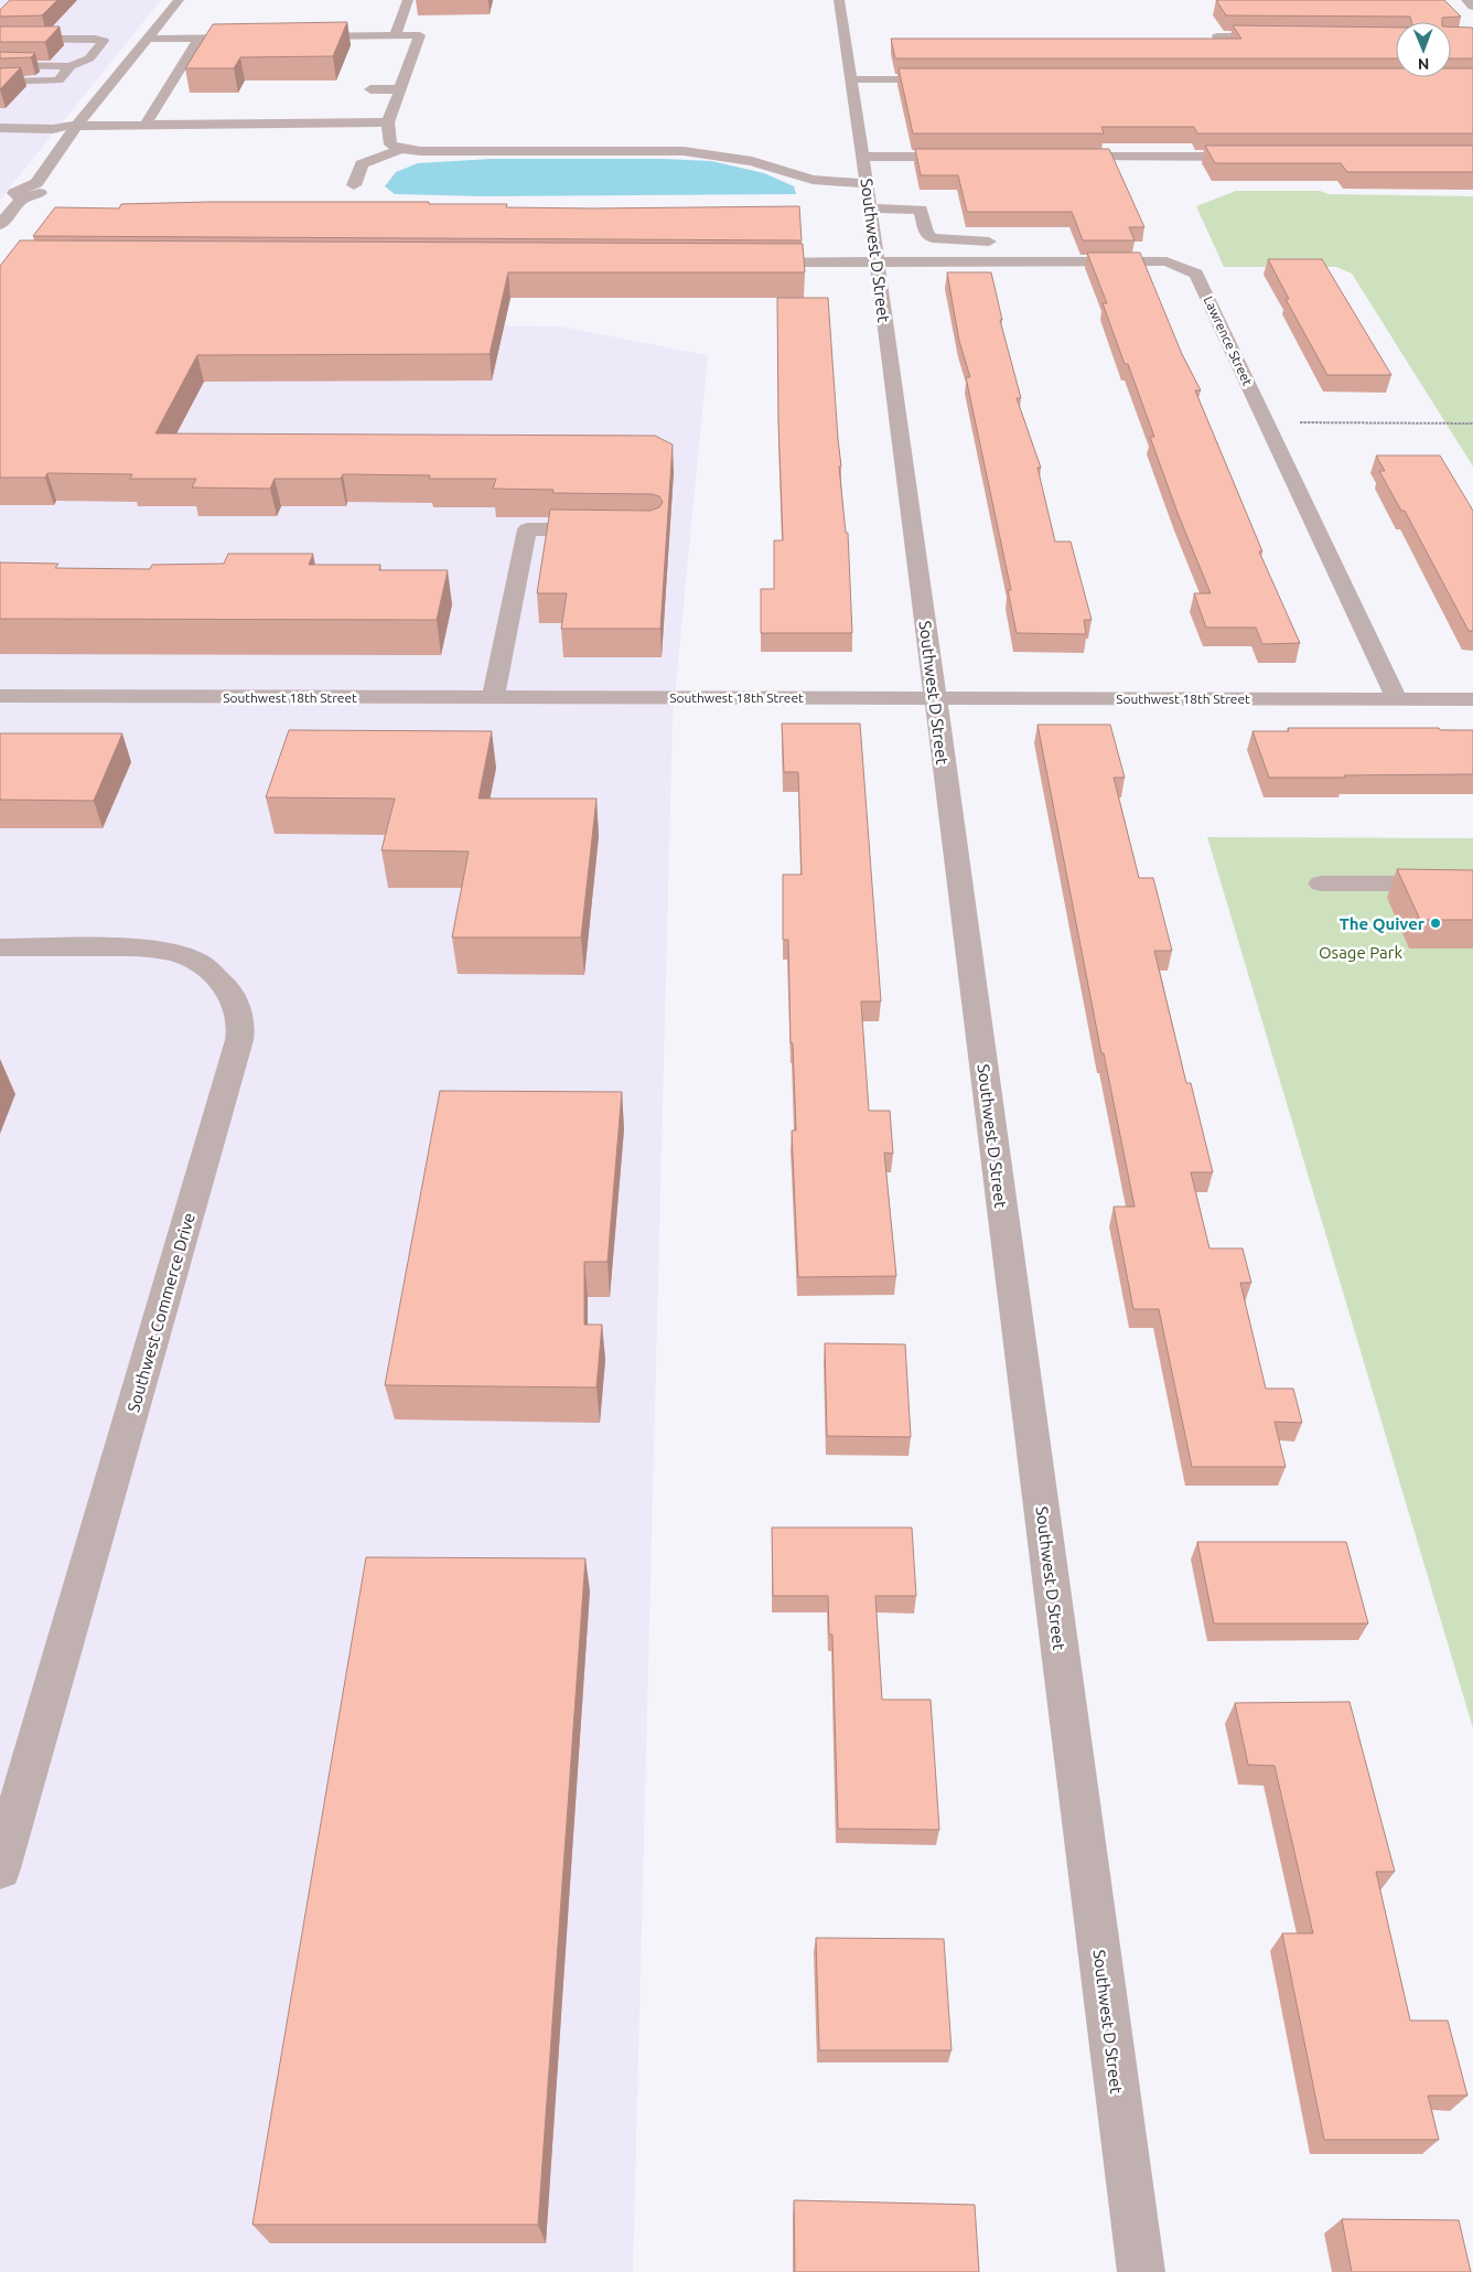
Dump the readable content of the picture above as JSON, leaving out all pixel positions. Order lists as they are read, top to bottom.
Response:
{
  "streets": {
    "street": [
      "Southwest D Street",
      "Lawrence Street",
      "Southwest 18th Street",
      "Southwest Commerce Drive"
    ]
  },
  "crossings": [
    ["Southwest D Street", "Lawrence Street"],
    ["Southwest D Street", "Southwest 18th Street"],
    ["Lawrence Street", "Southwest 18th Street"]
  ],
  "parks": ["Osage Park"],
  "places": ["The Quiver"],
  "north": "bottom"
}
